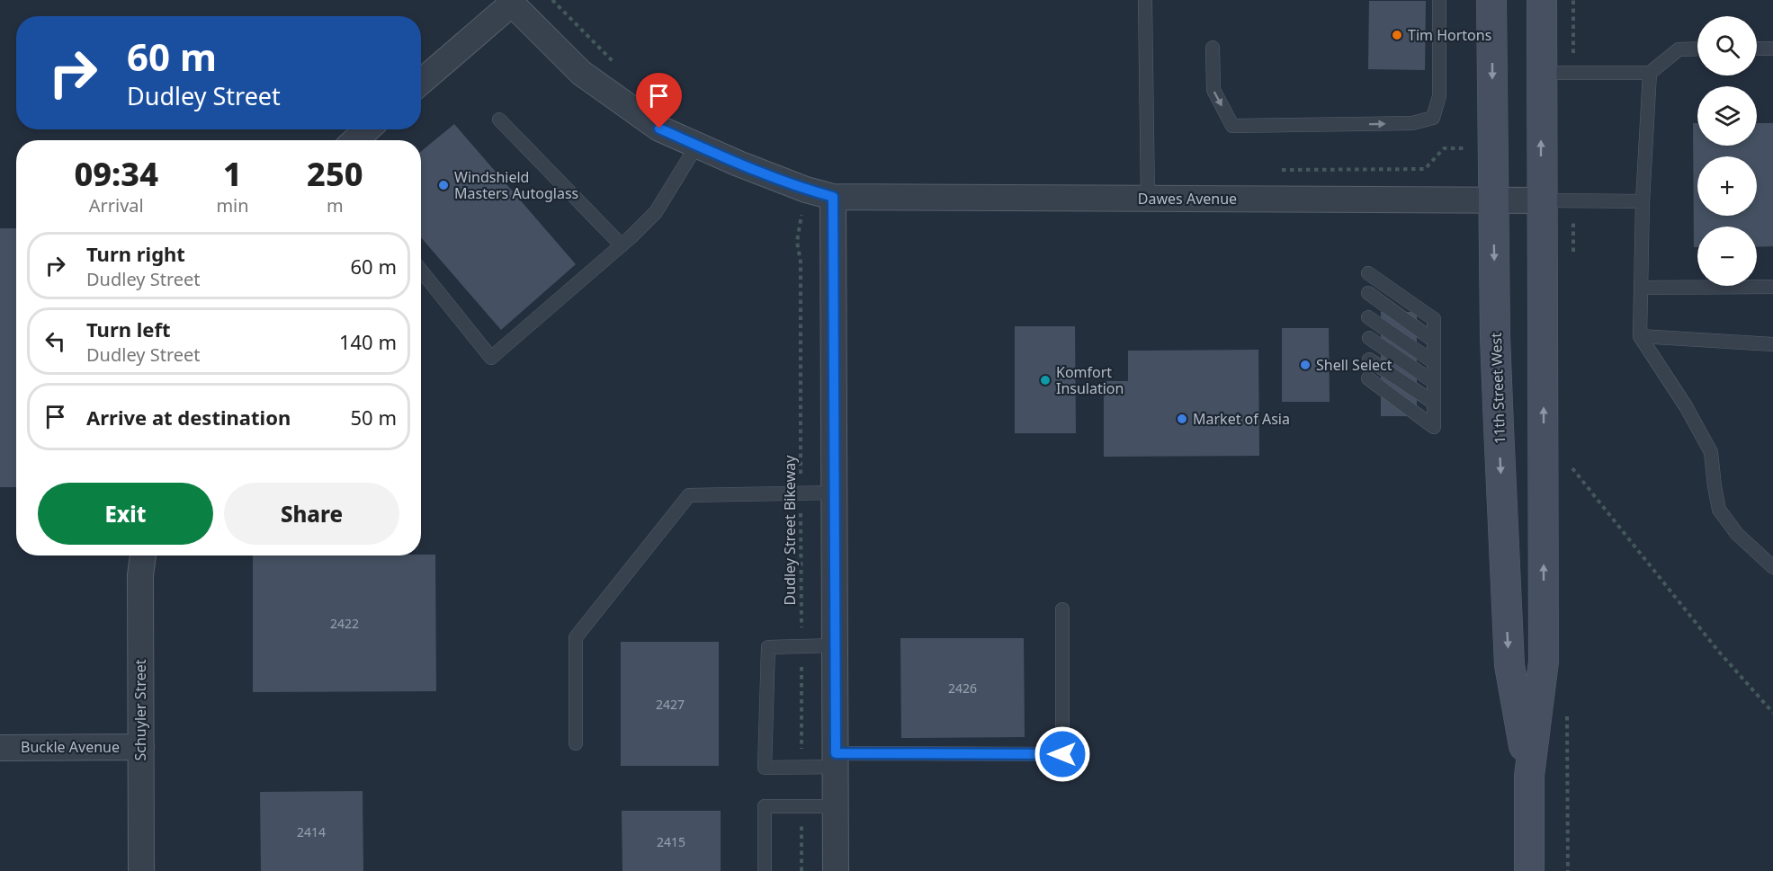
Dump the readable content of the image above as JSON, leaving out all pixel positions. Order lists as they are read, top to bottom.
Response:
{
  "streets": {
    "main road": ["11th Street West"],
    "street": ["Dawes Avenue", "Schuyler Street", "Buckle Avenue"],
    "path": ["Dudley Street Bikeway"]
  },
  "crossings": [
    ["Dawes Avenue", "11th Street West"],
    ["Dawes Avenue", "Dudley Street Bikeway"],
    ["Schuyler Street", "Buckle Avenue"]
  ],
  "places": [
    "Tim Hortons",
    "Windshield Masters Autoglass",
    "Shell Select",
    "Komfort Insulation",
    "Market of Asia"
  ],
  "house_numbers": [
    "2422",
    "2426",
    "2427",
    "2414",
    "2415"
  ],
  "page": {
    "map_buttons": ["+", "−"],
    "turn": ["60 m", "Dudley Street"],
    "eta": [
      "09:34",
      "Arrival",
      "1",
      "min",
      "250",
      "m"
    ],
    "list": [
      {
        "name": "Turn right",
        "note": "Dudley Street",
        "value": "60 m"
      },
      {
        "name": "Turn left",
        "note": "Dudley Street",
        "value": "140 m"
      },
      {
        "name": "Arrive at destination",
        "value": "50 m"
      }
    ],
    "buttons": ["Exit", "Share"]
  }
}
